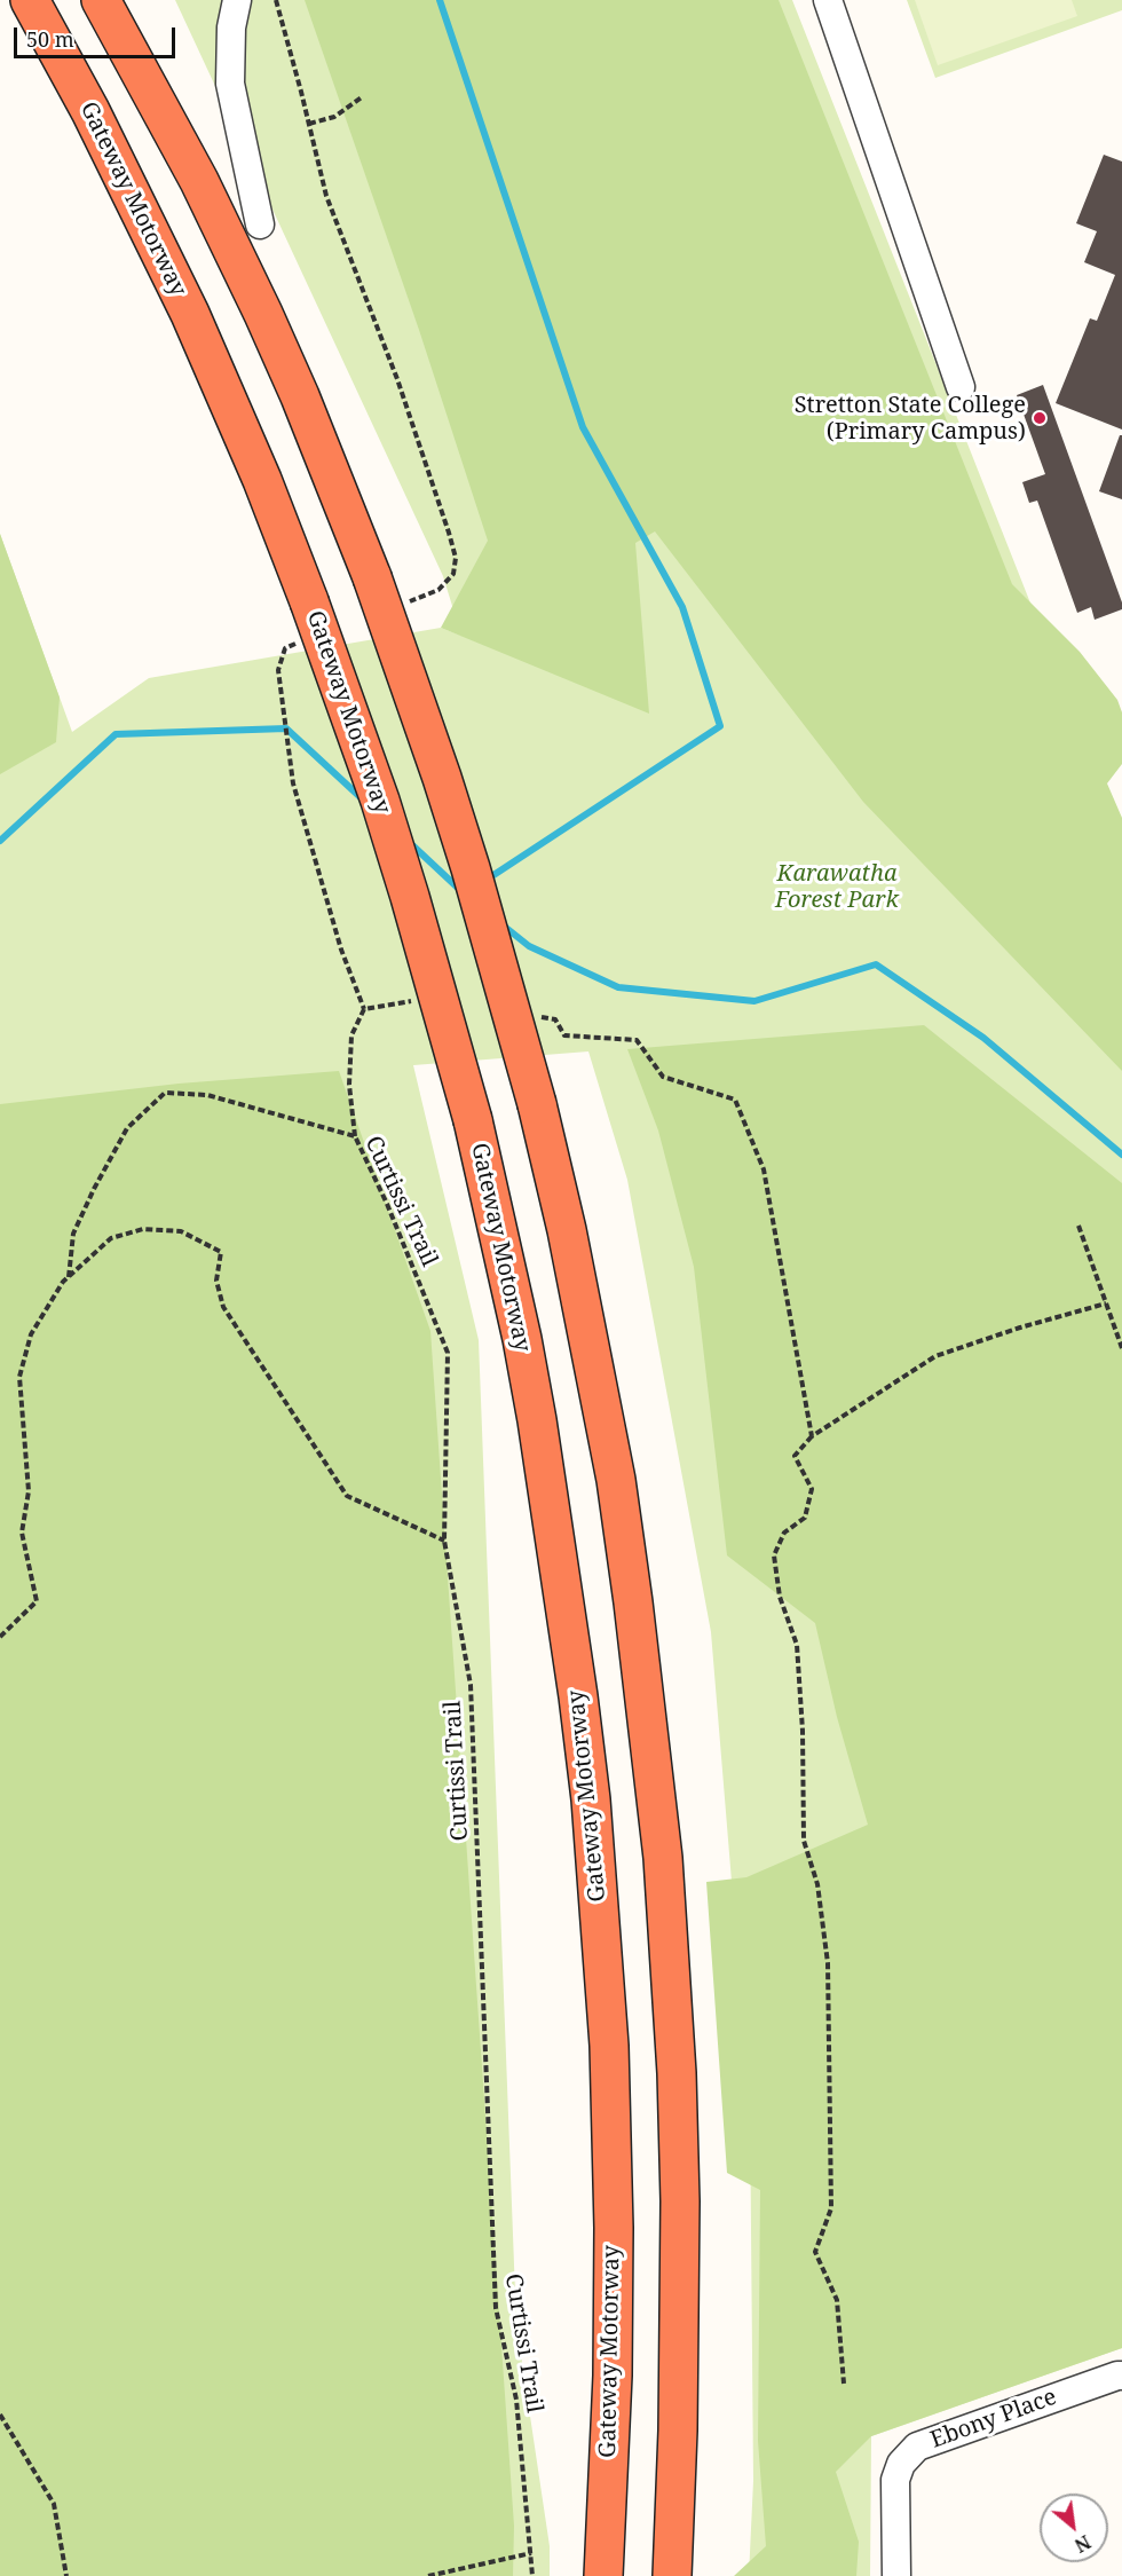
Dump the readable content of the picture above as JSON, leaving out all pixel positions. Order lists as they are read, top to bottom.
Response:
{
  "streets": {
    "highway": ["Gateway Motorway"],
    "street": ["Ebony Place"],
    "path": ["Curtissi Trail"]
  },
  "parks": ["Karawatha Forest Park"],
  "places": ["Stretton State College (Primary Campus)"],
  "scale_bar": "50 m",
  "north": "bottom right"
}
